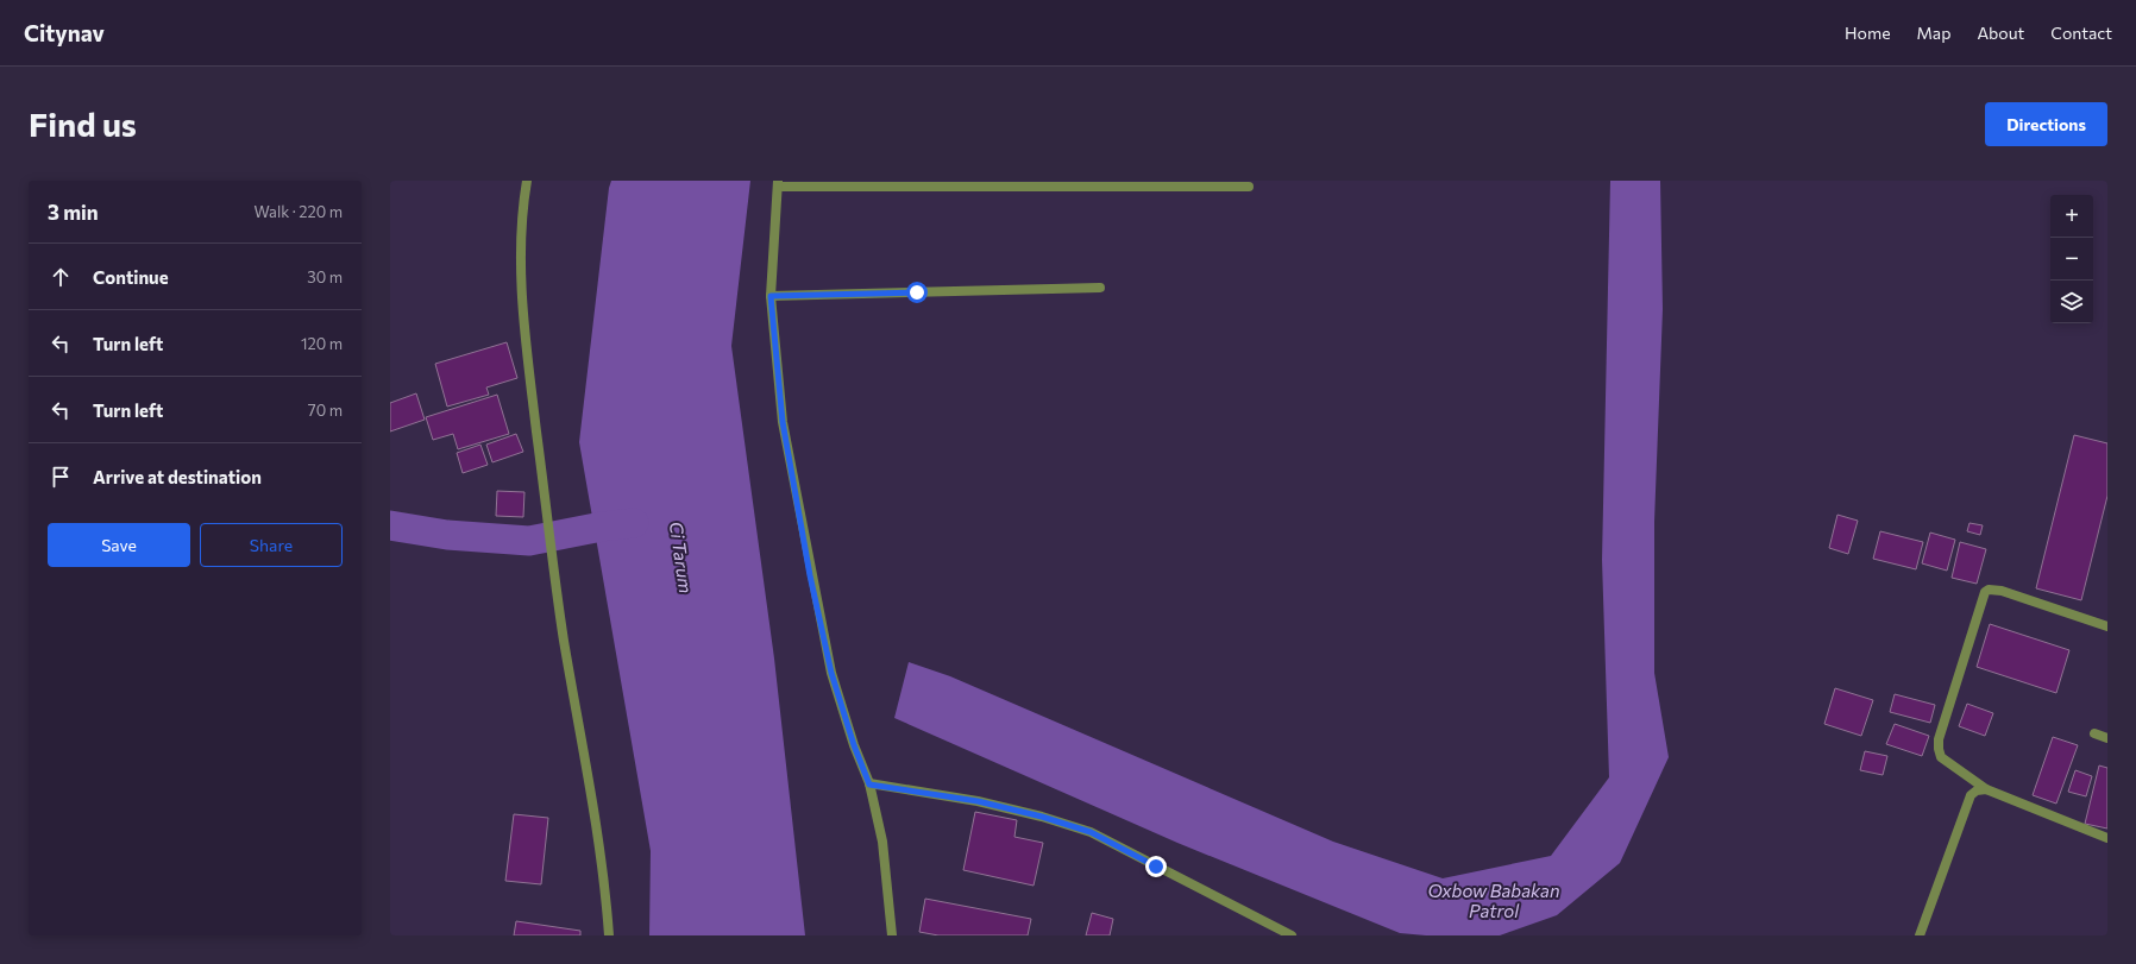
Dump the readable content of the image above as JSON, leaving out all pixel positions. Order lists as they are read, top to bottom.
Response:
{
  "water": ["Ci Tarum", "Oxbow Babakan Patrol"],
  "page": {
    "header": "Citynav",
    "nav": [
      "Home",
      "Map",
      "About",
      "Contact"
    ],
    "buttons": [
      "Directions",
      ["Save", "Share"]
    ],
    "title": "Find us",
    "heading": ["3 min", "Walk · 220 m"],
    "map_buttons": ["+", "−"],
    "list": [
      ["Continue", "30 m"],
      ["Turn left", "120 m"],
      ["Turn left", "70 m"],
      "Arrive at destination"
    ]
  }
}
